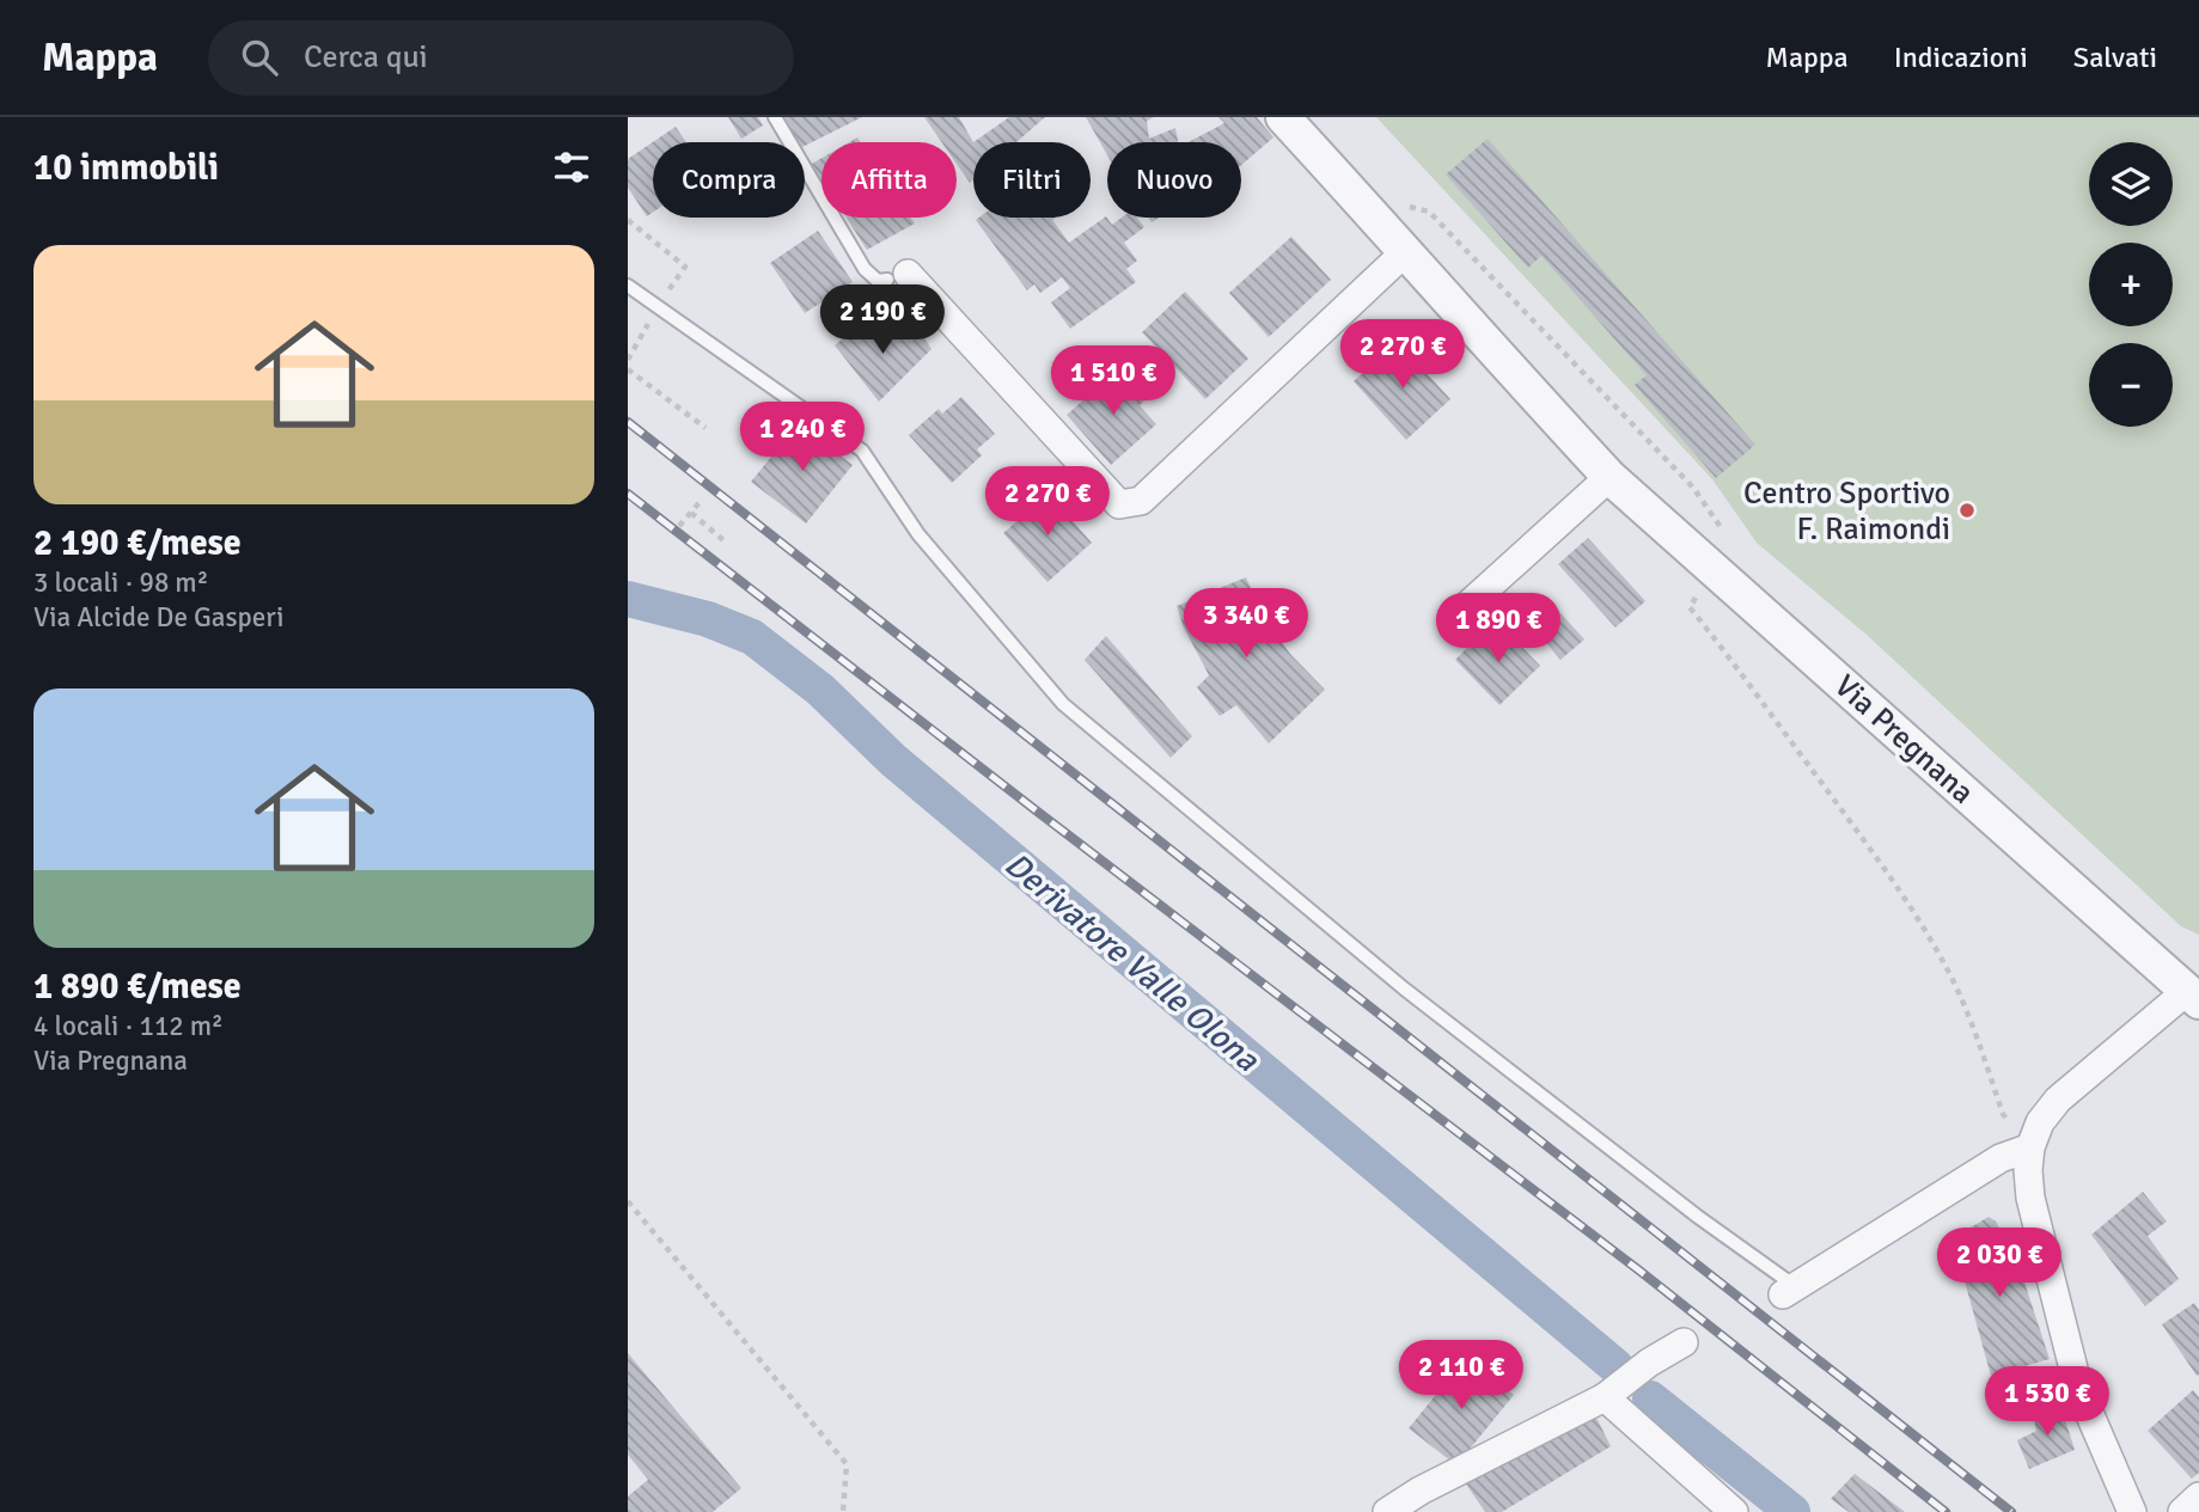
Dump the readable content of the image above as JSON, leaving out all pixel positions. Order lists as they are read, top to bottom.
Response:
{
  "streets": {
    "street": ["Via Pregnana"]
  },
  "water": ["Derivatore Valle Olona"],
  "places": ["Centro Sportivo F. Raimondi"],
  "page": {
    "header": "Mappa",
    "search": "Cerca qui",
    "nav": ["Mappa", "Indicazioni", "Salvati"],
    "heading": "10 immobili",
    "map_buttons": ["+", "−"],
    "chip": [
      "Compra",
      "Affitta",
      "Filtri",
      "Nuovo"
    ],
    "list": [
      {
        "name": "2 190 €/mese",
        "note": "3 locali · 98 m² · Via Alcide De Gasperi"
      },
      {
        "name": "1 890 €/mese",
        "note": "4 locali · 112 m² · Via Pregnana"
      }
    ],
    "price": [
      "2 190 €",
      "2 270 €",
      "1 510 €",
      "1 240 €",
      "2 270 €",
      "3 340 €",
      "1 890 €",
      "2 030 €",
      "2 110 €",
      "1 530 €"
    ]
  }
}
